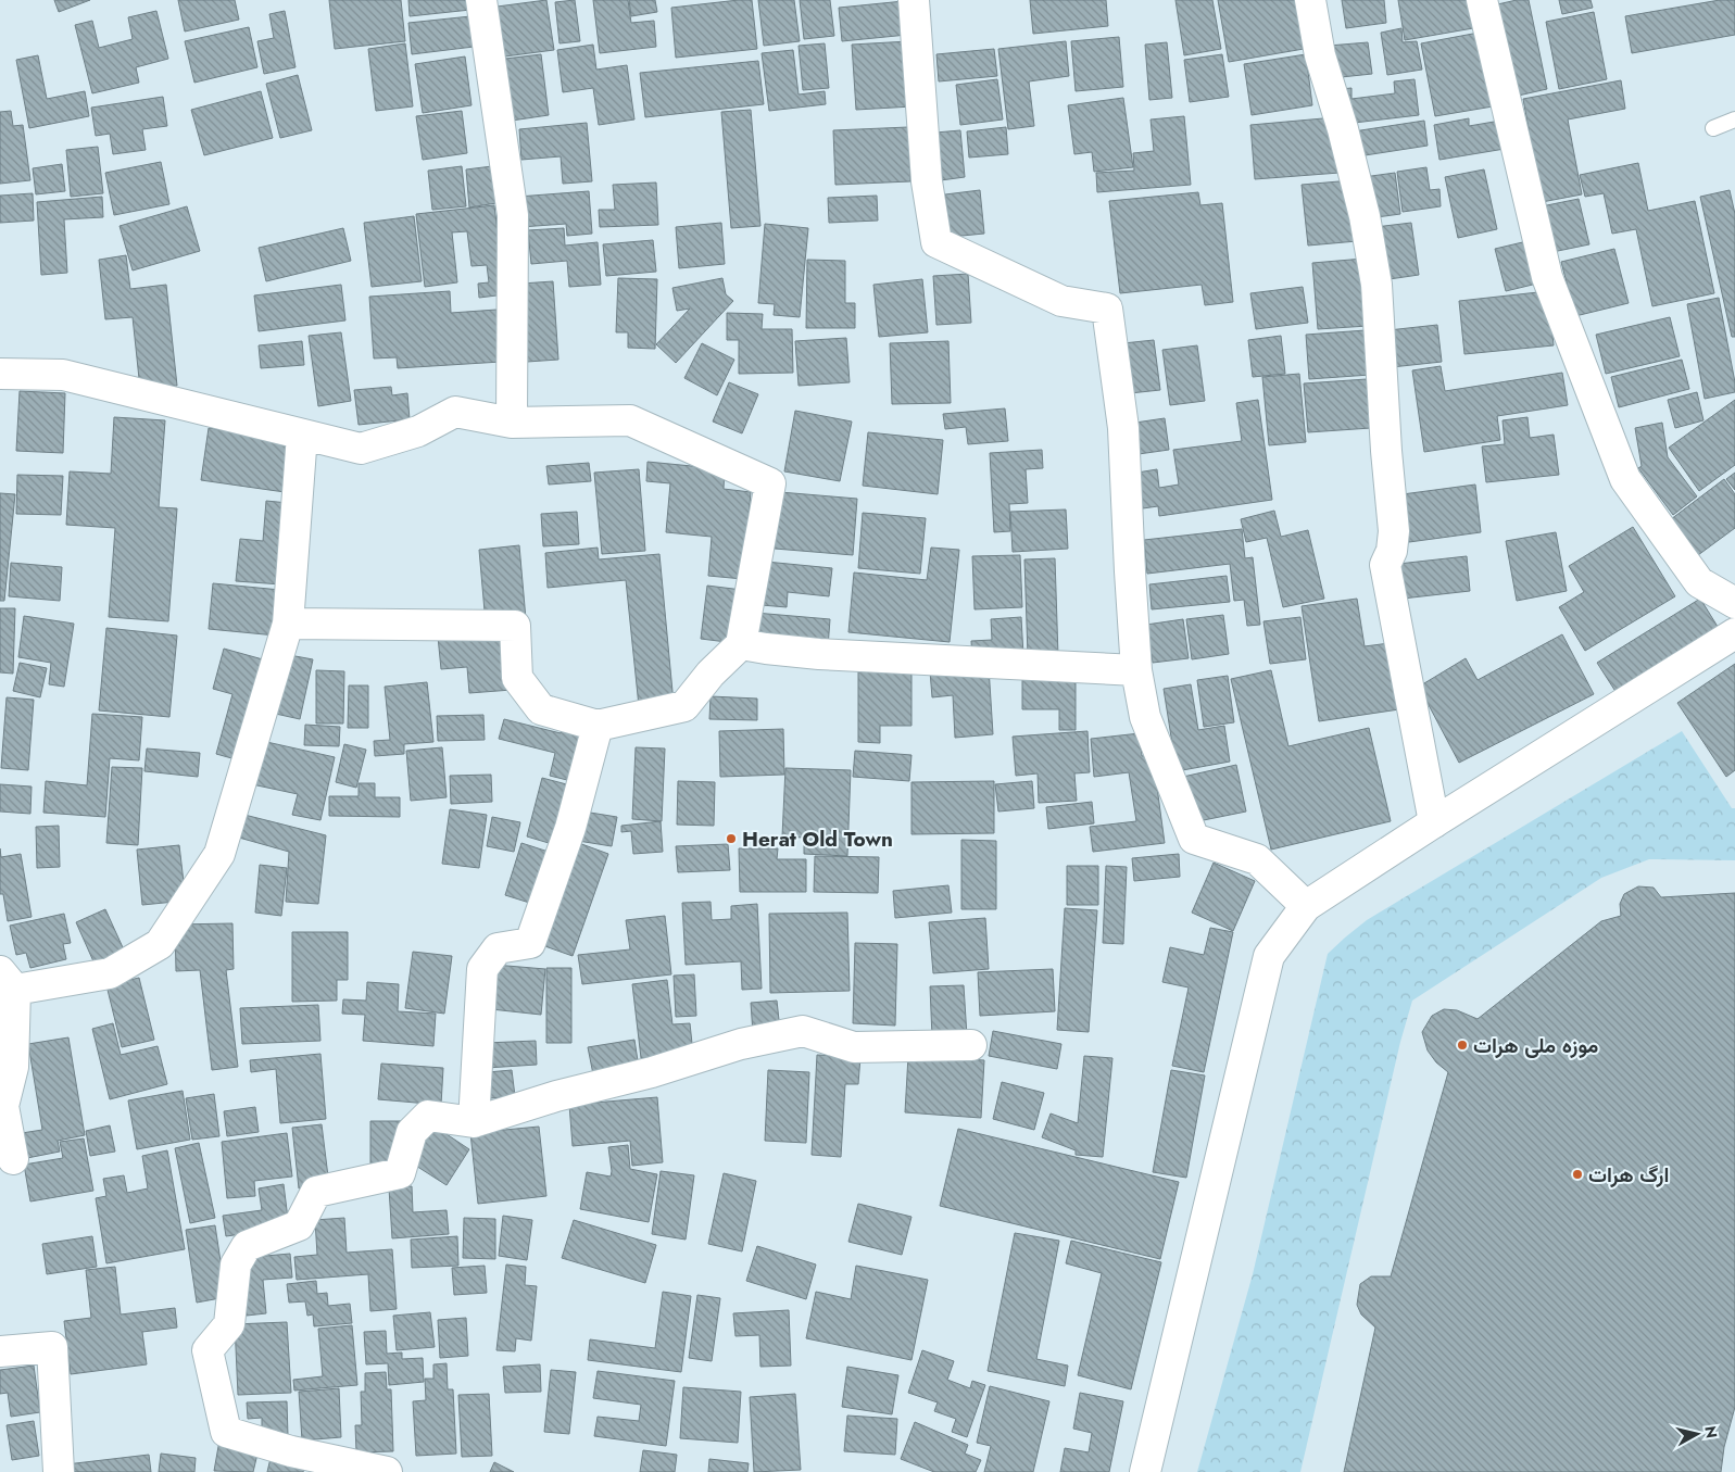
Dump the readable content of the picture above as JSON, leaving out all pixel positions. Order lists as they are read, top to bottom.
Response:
{
  "places": ["Herat Old Town", "موزه ملی هرات", "ارگ هرات"],
  "north": "right"
}
